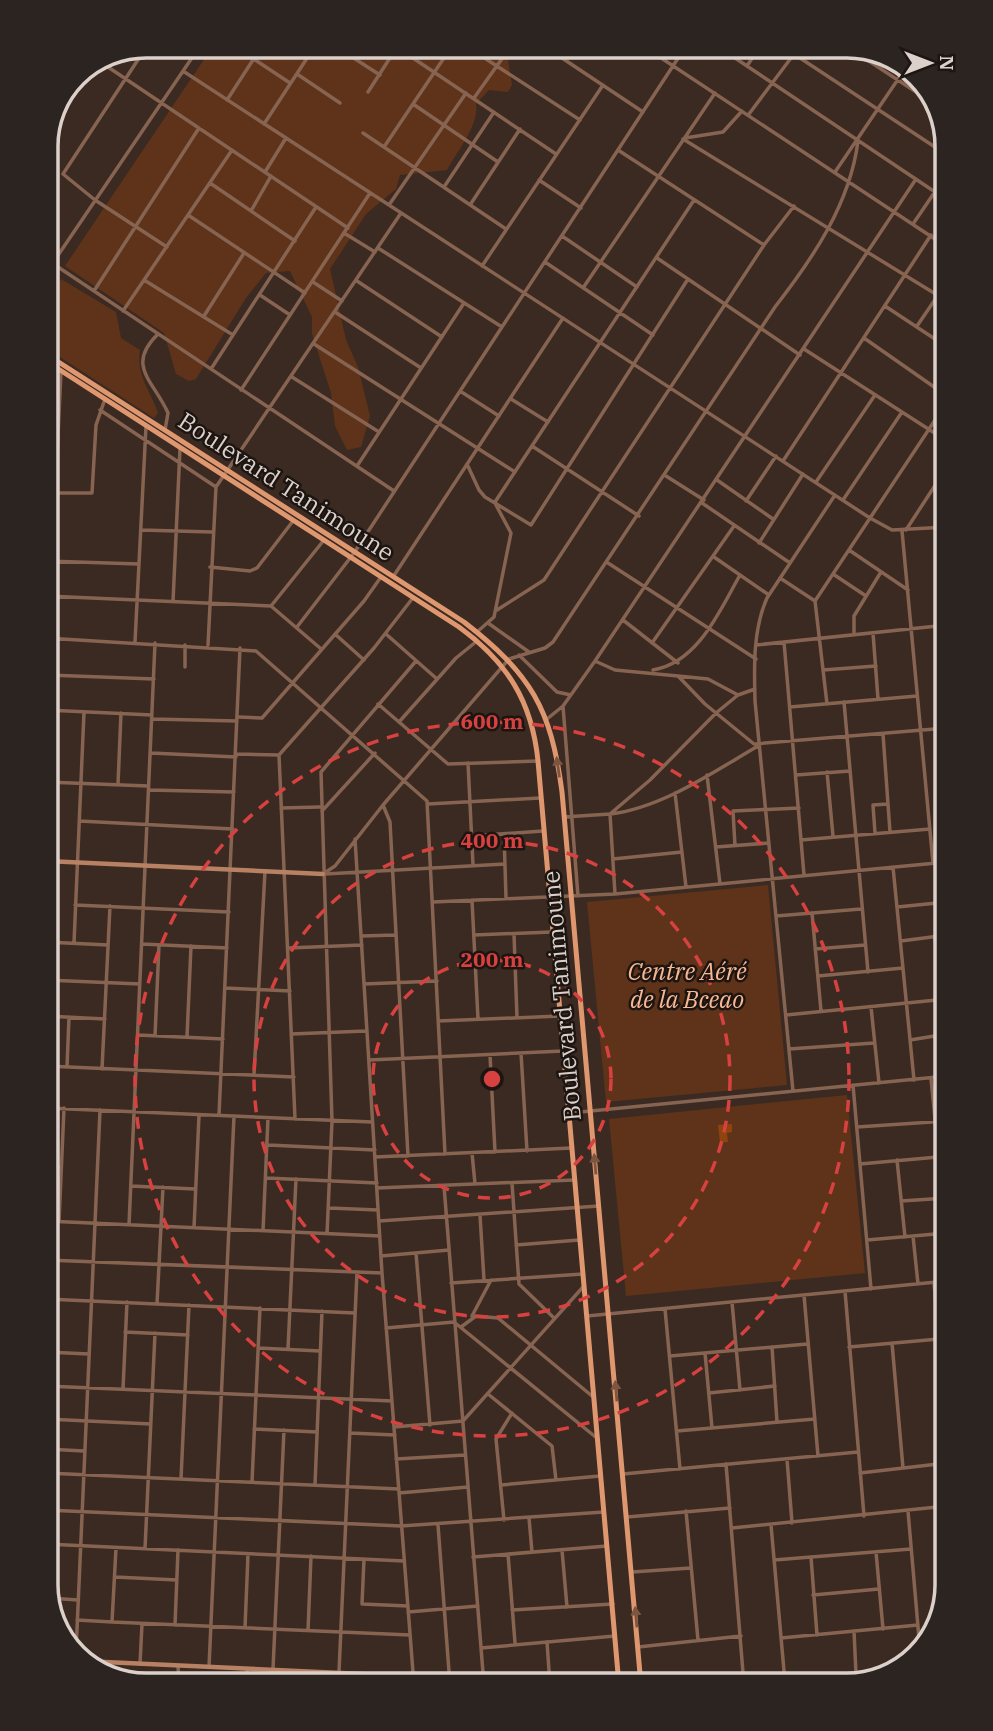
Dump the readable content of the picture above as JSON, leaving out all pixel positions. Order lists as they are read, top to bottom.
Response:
{
  "streets": {
    "main road": ["Boulevard Tanimoune"]
  },
  "parks": ["Centre Aéré de la Bceao"],
  "north": "right",
  "rings": ["600 m", "400 m", "200 m"]
}
